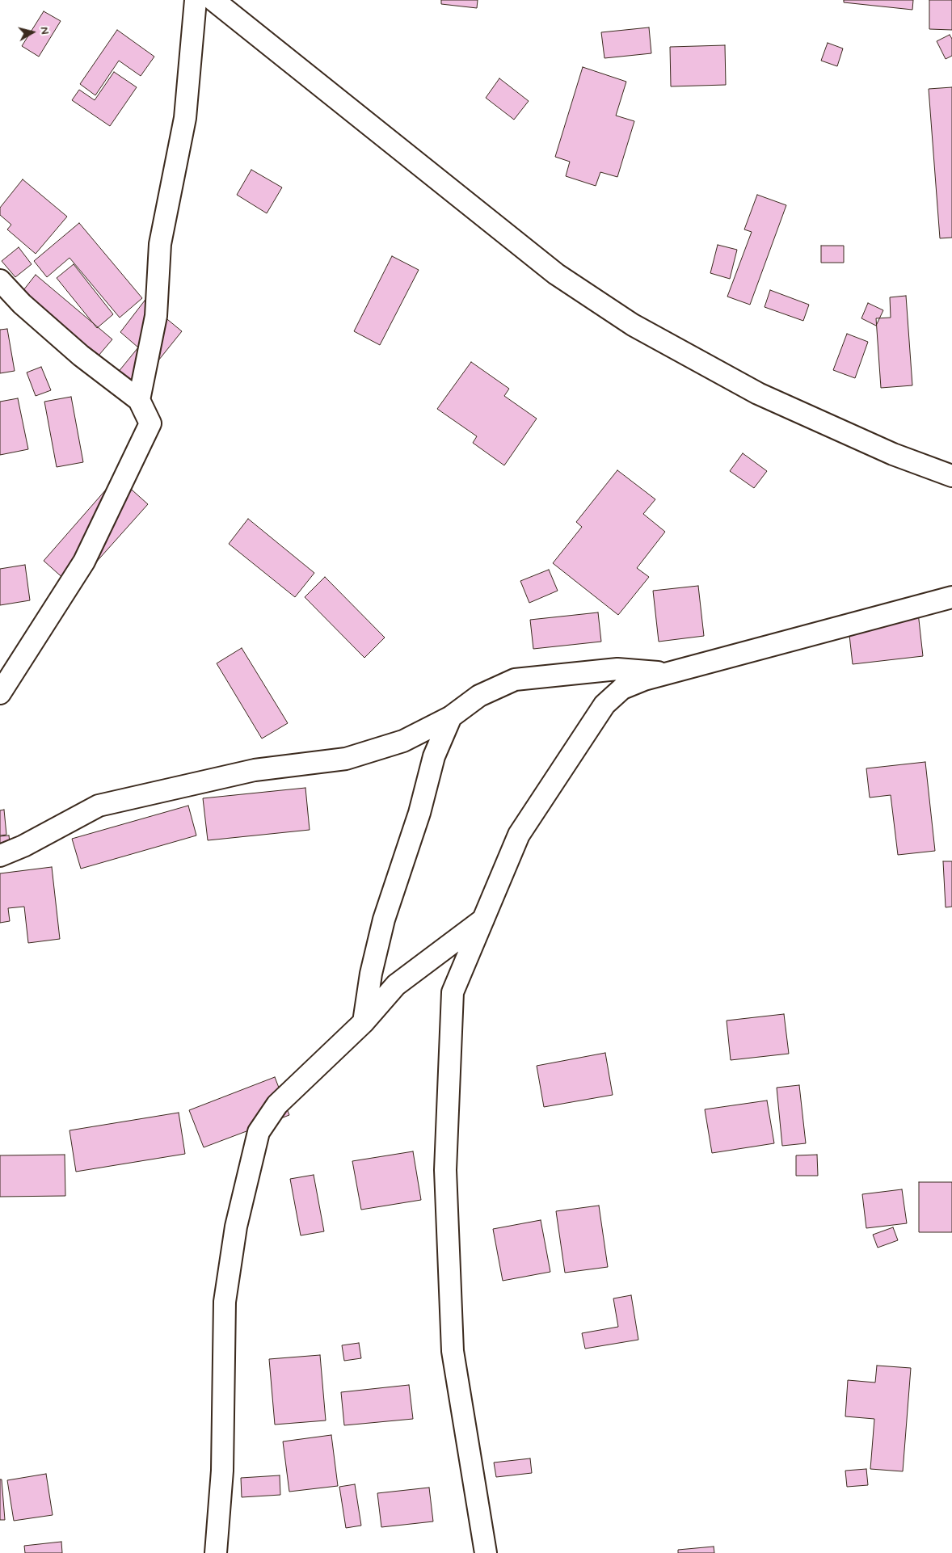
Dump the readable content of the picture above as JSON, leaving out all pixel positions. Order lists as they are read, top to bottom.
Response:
{
  "north": "right"
}
